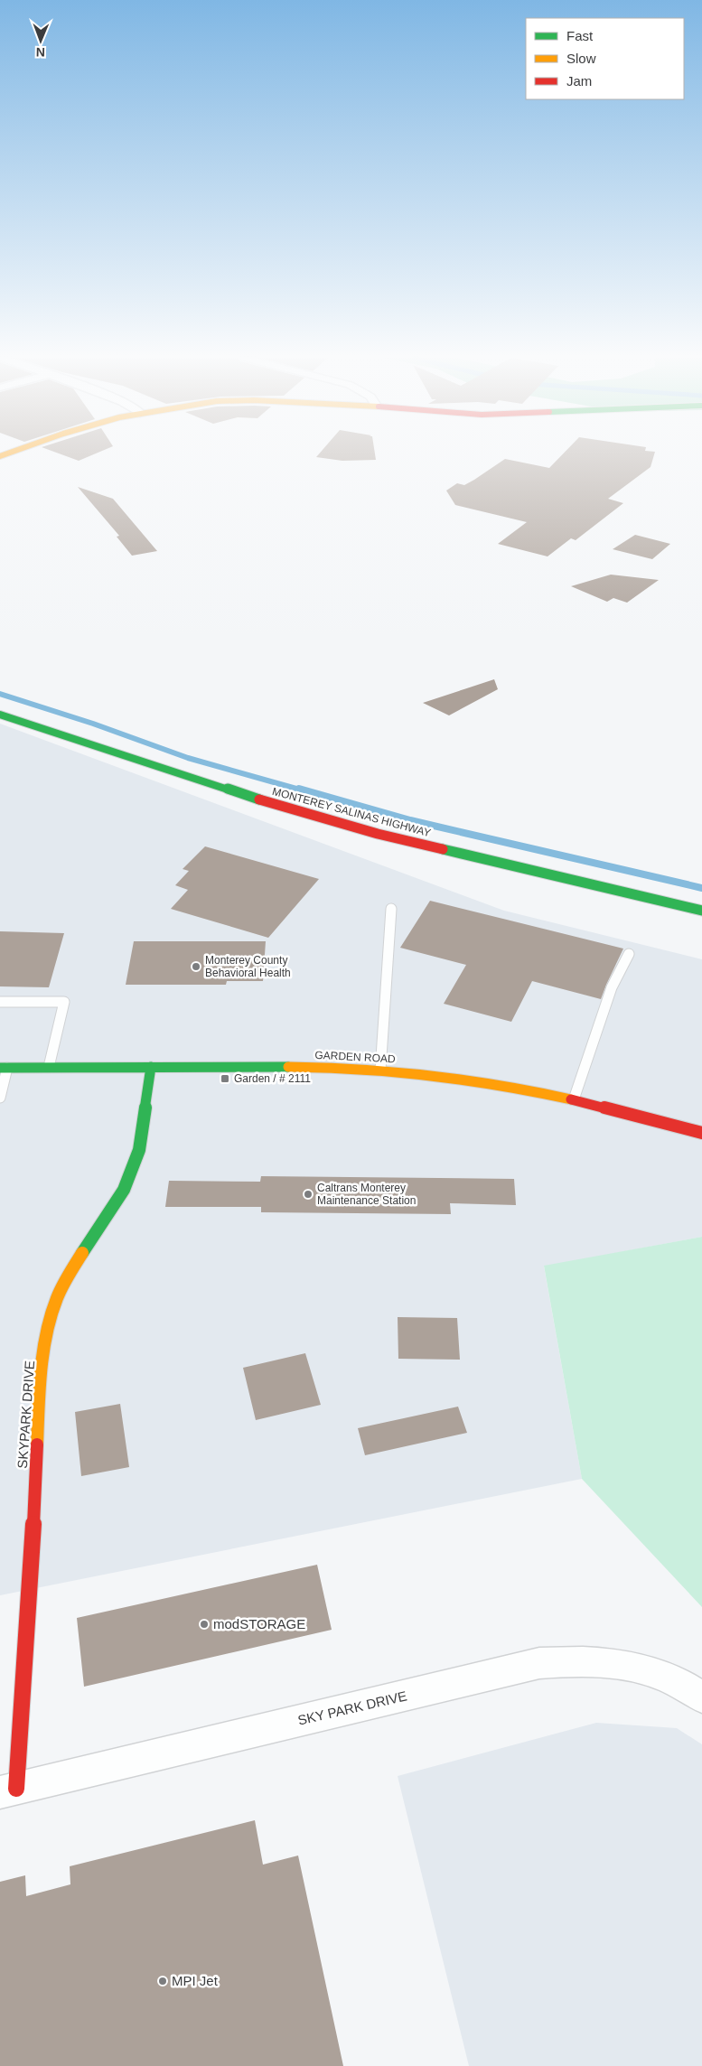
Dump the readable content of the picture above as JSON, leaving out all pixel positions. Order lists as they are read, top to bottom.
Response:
{
  "streets": {
    "main road": ["MONTEREY SALINAS HIGHWAY", "GARDEN ROAD", "SKYPARK DRIVE"],
    "street": ["SKY PARK DRIVE"]
  },
  "crossings": [
    ["GARDEN ROAD", "SKYPARK DRIVE"],
    ["SKYPARK DRIVE", "SKY PARK DRIVE"]
  ],
  "places": {
    "other": [
      "Monterey County Behavioral Health",
      "Caltrans Monterey Maintenance Station",
      "modSTORAGE",
      "MPI Jet"
    ],
    "transit": ["Garden / # 2111"]
  },
  "legend": ["Fast", "Slow", "Jam"],
  "north": "bottom"
}
